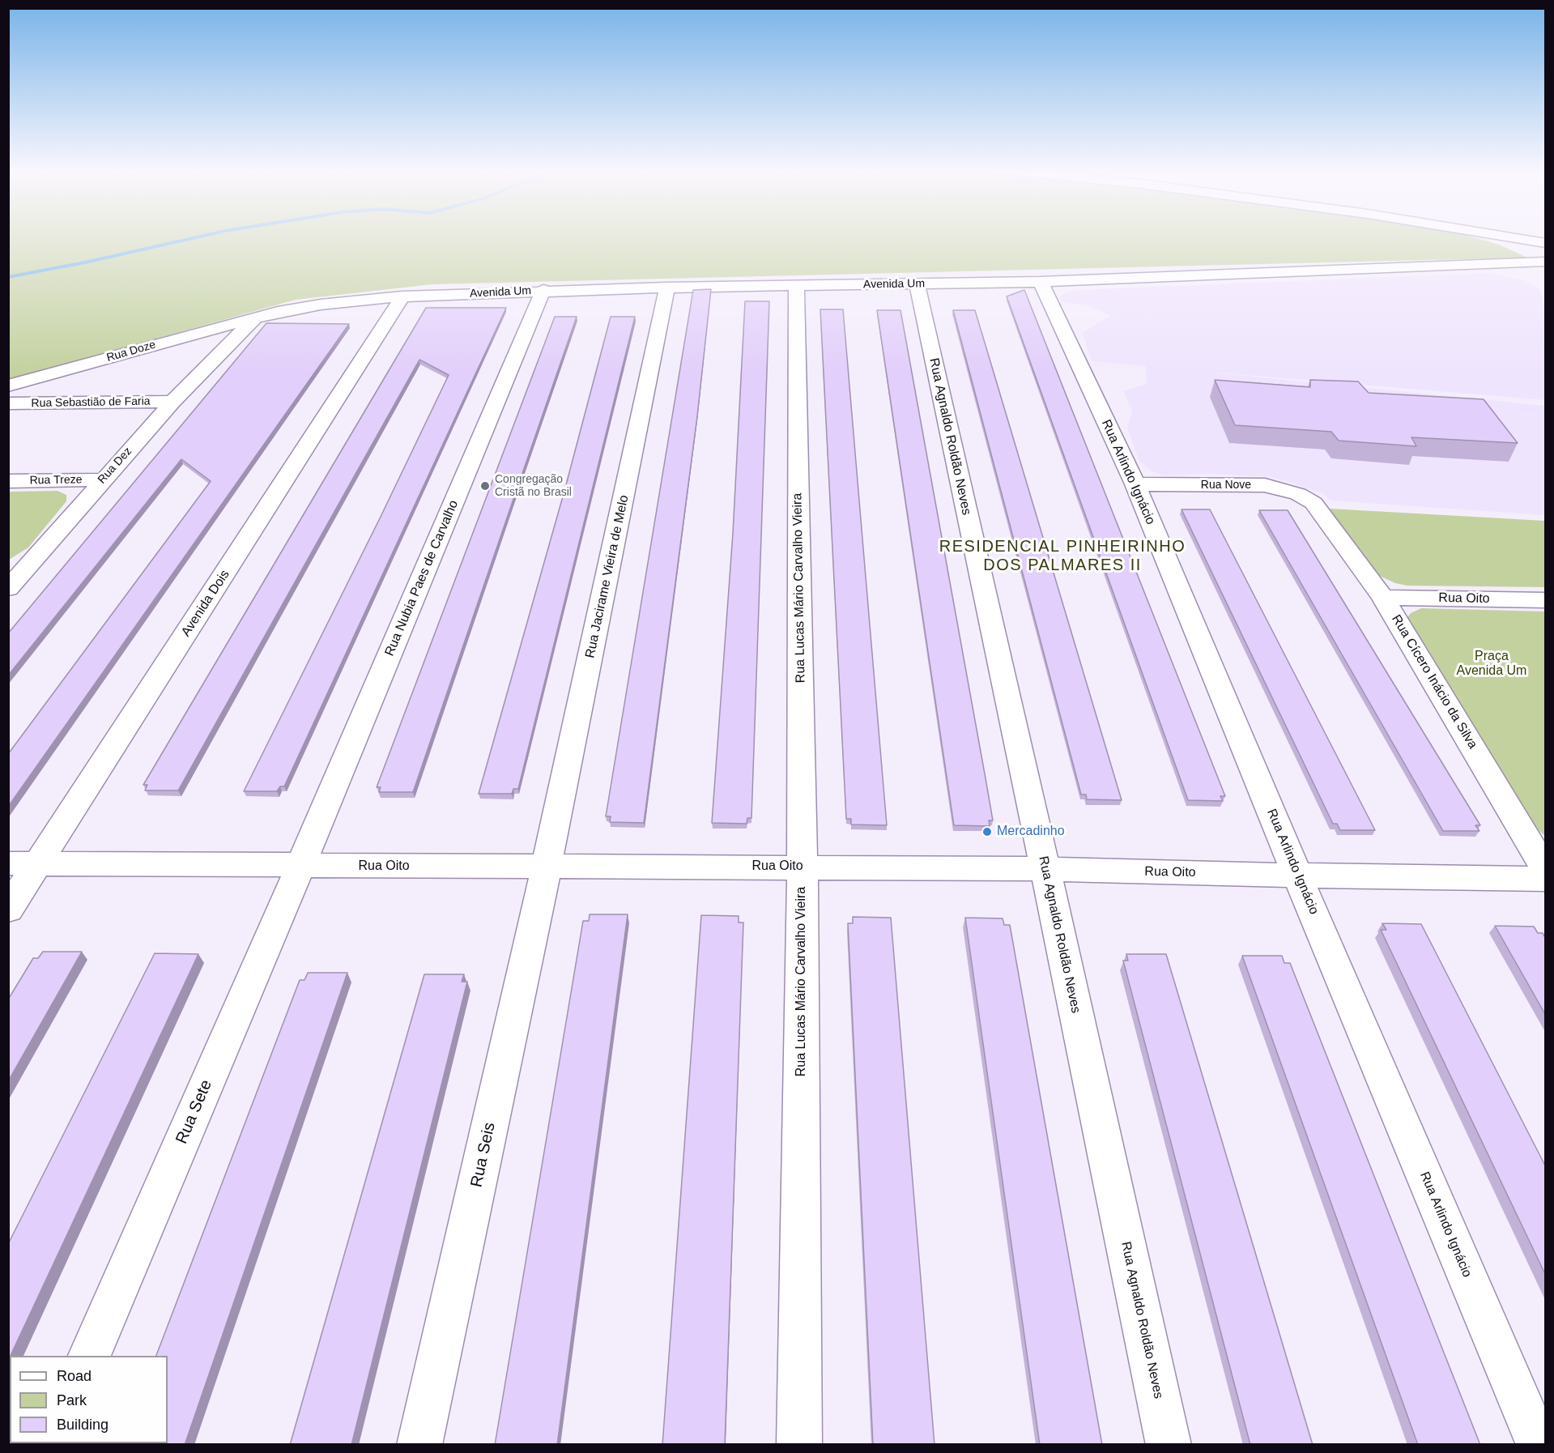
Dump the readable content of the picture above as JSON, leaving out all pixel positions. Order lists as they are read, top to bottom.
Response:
{
  "streets": {
    "street": [
      "Avenida Um",
      "Rua Doze",
      "Rua Sebastião de Faria",
      "Rua Agnaldo Roldão Neves",
      "Rua Dez",
      "Rua Arlindo Ignácio",
      "Rua Treze",
      "Rua Nove",
      "Rua Jacirame Vieira de Melo",
      "Rua Nubia Paes de Carvalho",
      "Rua Lucas Mário Carvalho Vieira",
      "Rua Oito",
      "Avenida Dois",
      "Rua Cícero Inácio da Silva",
      "Rua Sete",
      "Rua Seis"
    ]
  },
  "crossings": [
    ["Avenida Um", "Rua Doze"],
    ["Avenida Um", "Rua Agnaldo Roldão Neves"],
    ["Avenida Um", "Rua Dez"],
    ["Avenida Um", "Rua Arlindo Ignácio"],
    ["Avenida Um", "Rua Jacirame Vieira de Melo"],
    ["Avenida Um", "Rua Nubia Paes de Carvalho"],
    ["Avenida Um", "Rua Lucas Mário Carvalho Vieira"],
    ["Avenida Um", "Avenida Dois"],
    ["Rua Doze", "Rua Dez"],
    ["Rua Sebastião de Faria", "Rua Dez"],
    ["Rua Agnaldo Roldão Neves", "Rua Oito"],
    ["Rua Dez", "Rua Treze"],
    ["Rua Arlindo Ignácio", "Rua Nove"],
    ["Rua Arlindo Ignácio", "Rua Oito"],
    ["Rua Nove", "Rua Cícero Inácio da Silva"],
    ["Rua Jacirame Vieira de Melo", "Rua Oito"],
    ["Rua Jacirame Vieira de Melo", "Rua Seis"],
    ["Rua Nubia Paes de Carvalho", "Rua Oito"],
    ["Rua Nubia Paes de Carvalho", "Rua Sete"],
    ["Rua Lucas Mário Carvalho Vieira", "Rua Oito"],
    ["Rua Oito", "Avenida Dois"],
    ["Rua Oito", "Rua Cícero Inácio da Silva"],
    ["Rua Oito", "Rua Sete"],
    ["Rua Oito", "Rua Seis"]
  ],
  "districts": ["RESIDENCIAL PINHEIRINHO DOS PALMARES II"],
  "parks": ["Praça Avenida Um"],
  "places": ["Congregação Cristã no Brasil", "Mercadinho"],
  "legend": ["Road", "Park", "Building"]
}
